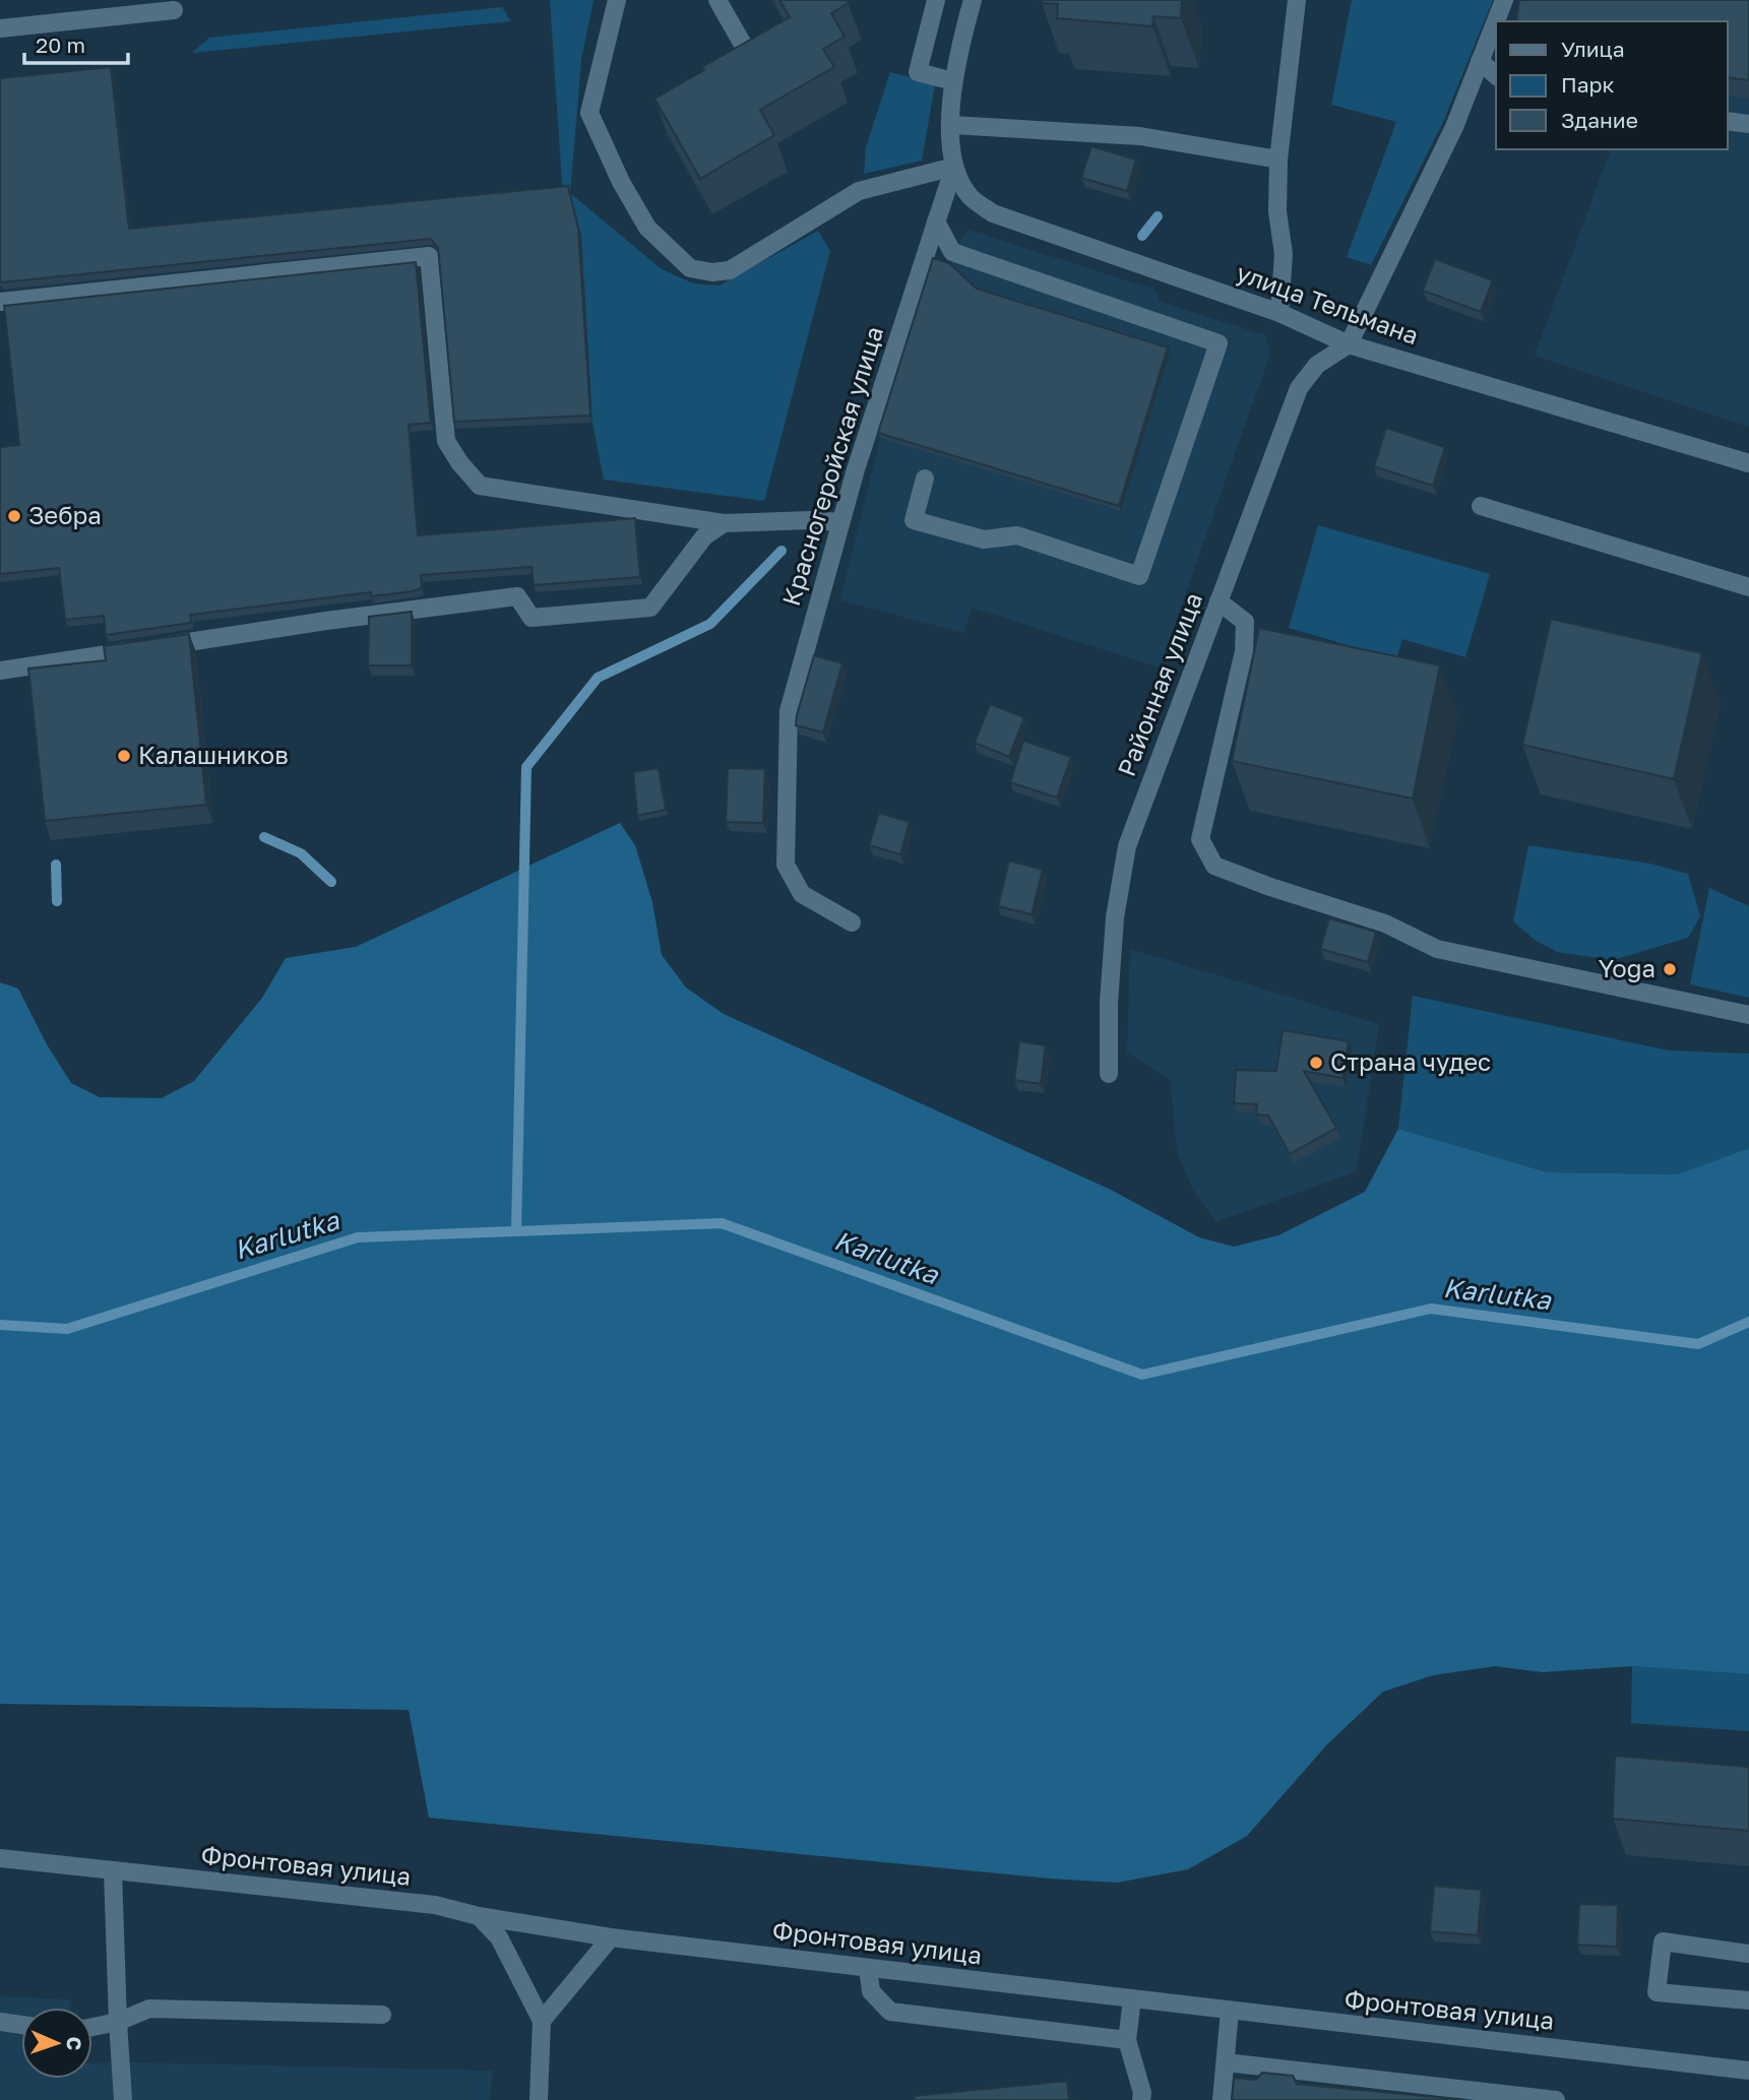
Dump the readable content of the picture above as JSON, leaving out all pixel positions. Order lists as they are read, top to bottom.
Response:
{
  "streets": {
    "street": [
      "улица Тельмана",
      "Красногеройская улица",
      "Районная улица",
      "Фронтовая улица"
    ]
  },
  "crossings": [
    ["улица Тельмана", "Красногеройская улица"],
    ["улица Тельмана", "Районная улица"]
  ],
  "water": ["Karlutka"],
  "places": [
    "Зебра",
    "Калашников",
    "Yoga",
    "Страна чудес"
  ],
  "legend": ["Улица", "Парк", "Здание"],
  "scale_bar": "20 m",
  "north": "right"
}
